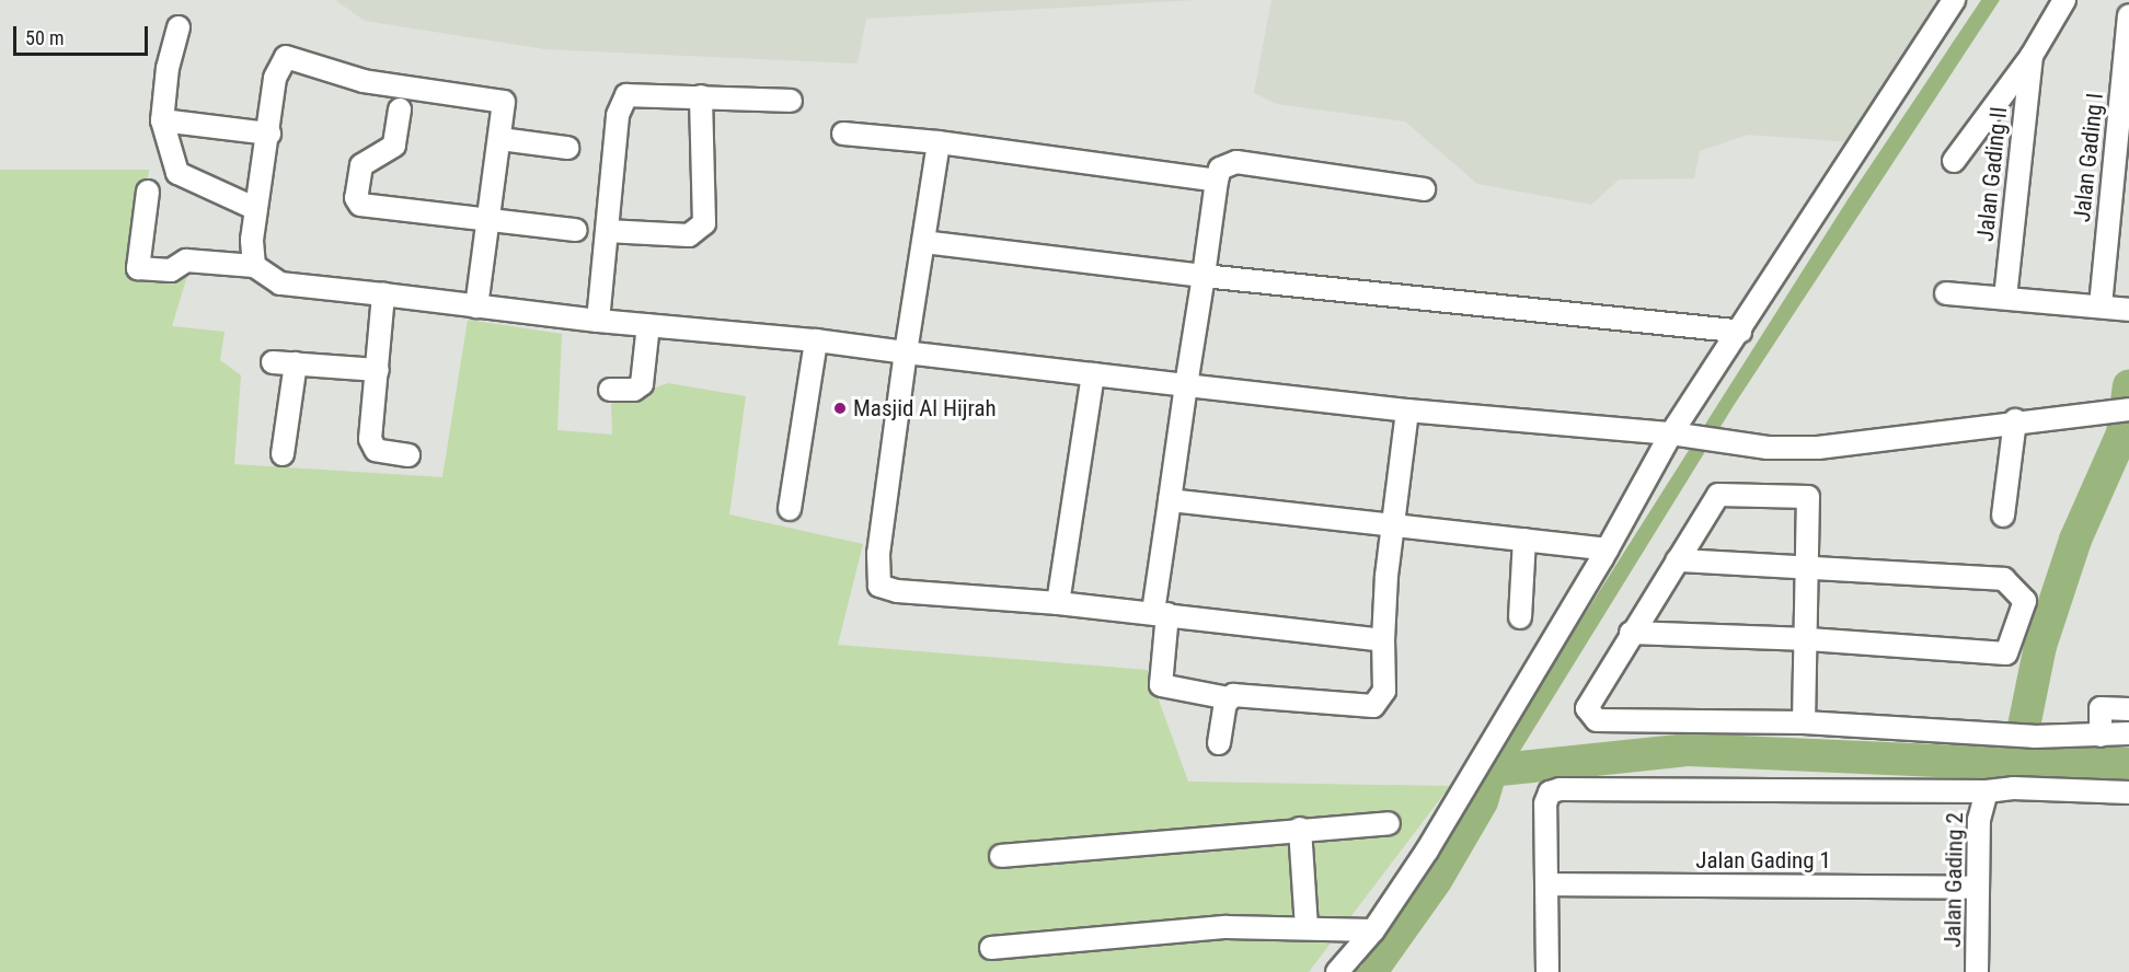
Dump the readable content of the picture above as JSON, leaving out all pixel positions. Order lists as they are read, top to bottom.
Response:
{
  "streets": {
    "street": [
      "Jalan Gading I",
      "Jalan Gading II",
      "Jalan Gading 1",
      "Jalan Gading 2"
    ]
  },
  "crossings": [
    ["Jalan Gading 1", "Jalan Gading 2"]
  ],
  "places": ["Masjid Al Hijrah"],
  "scale_bar": "50 m"
}
